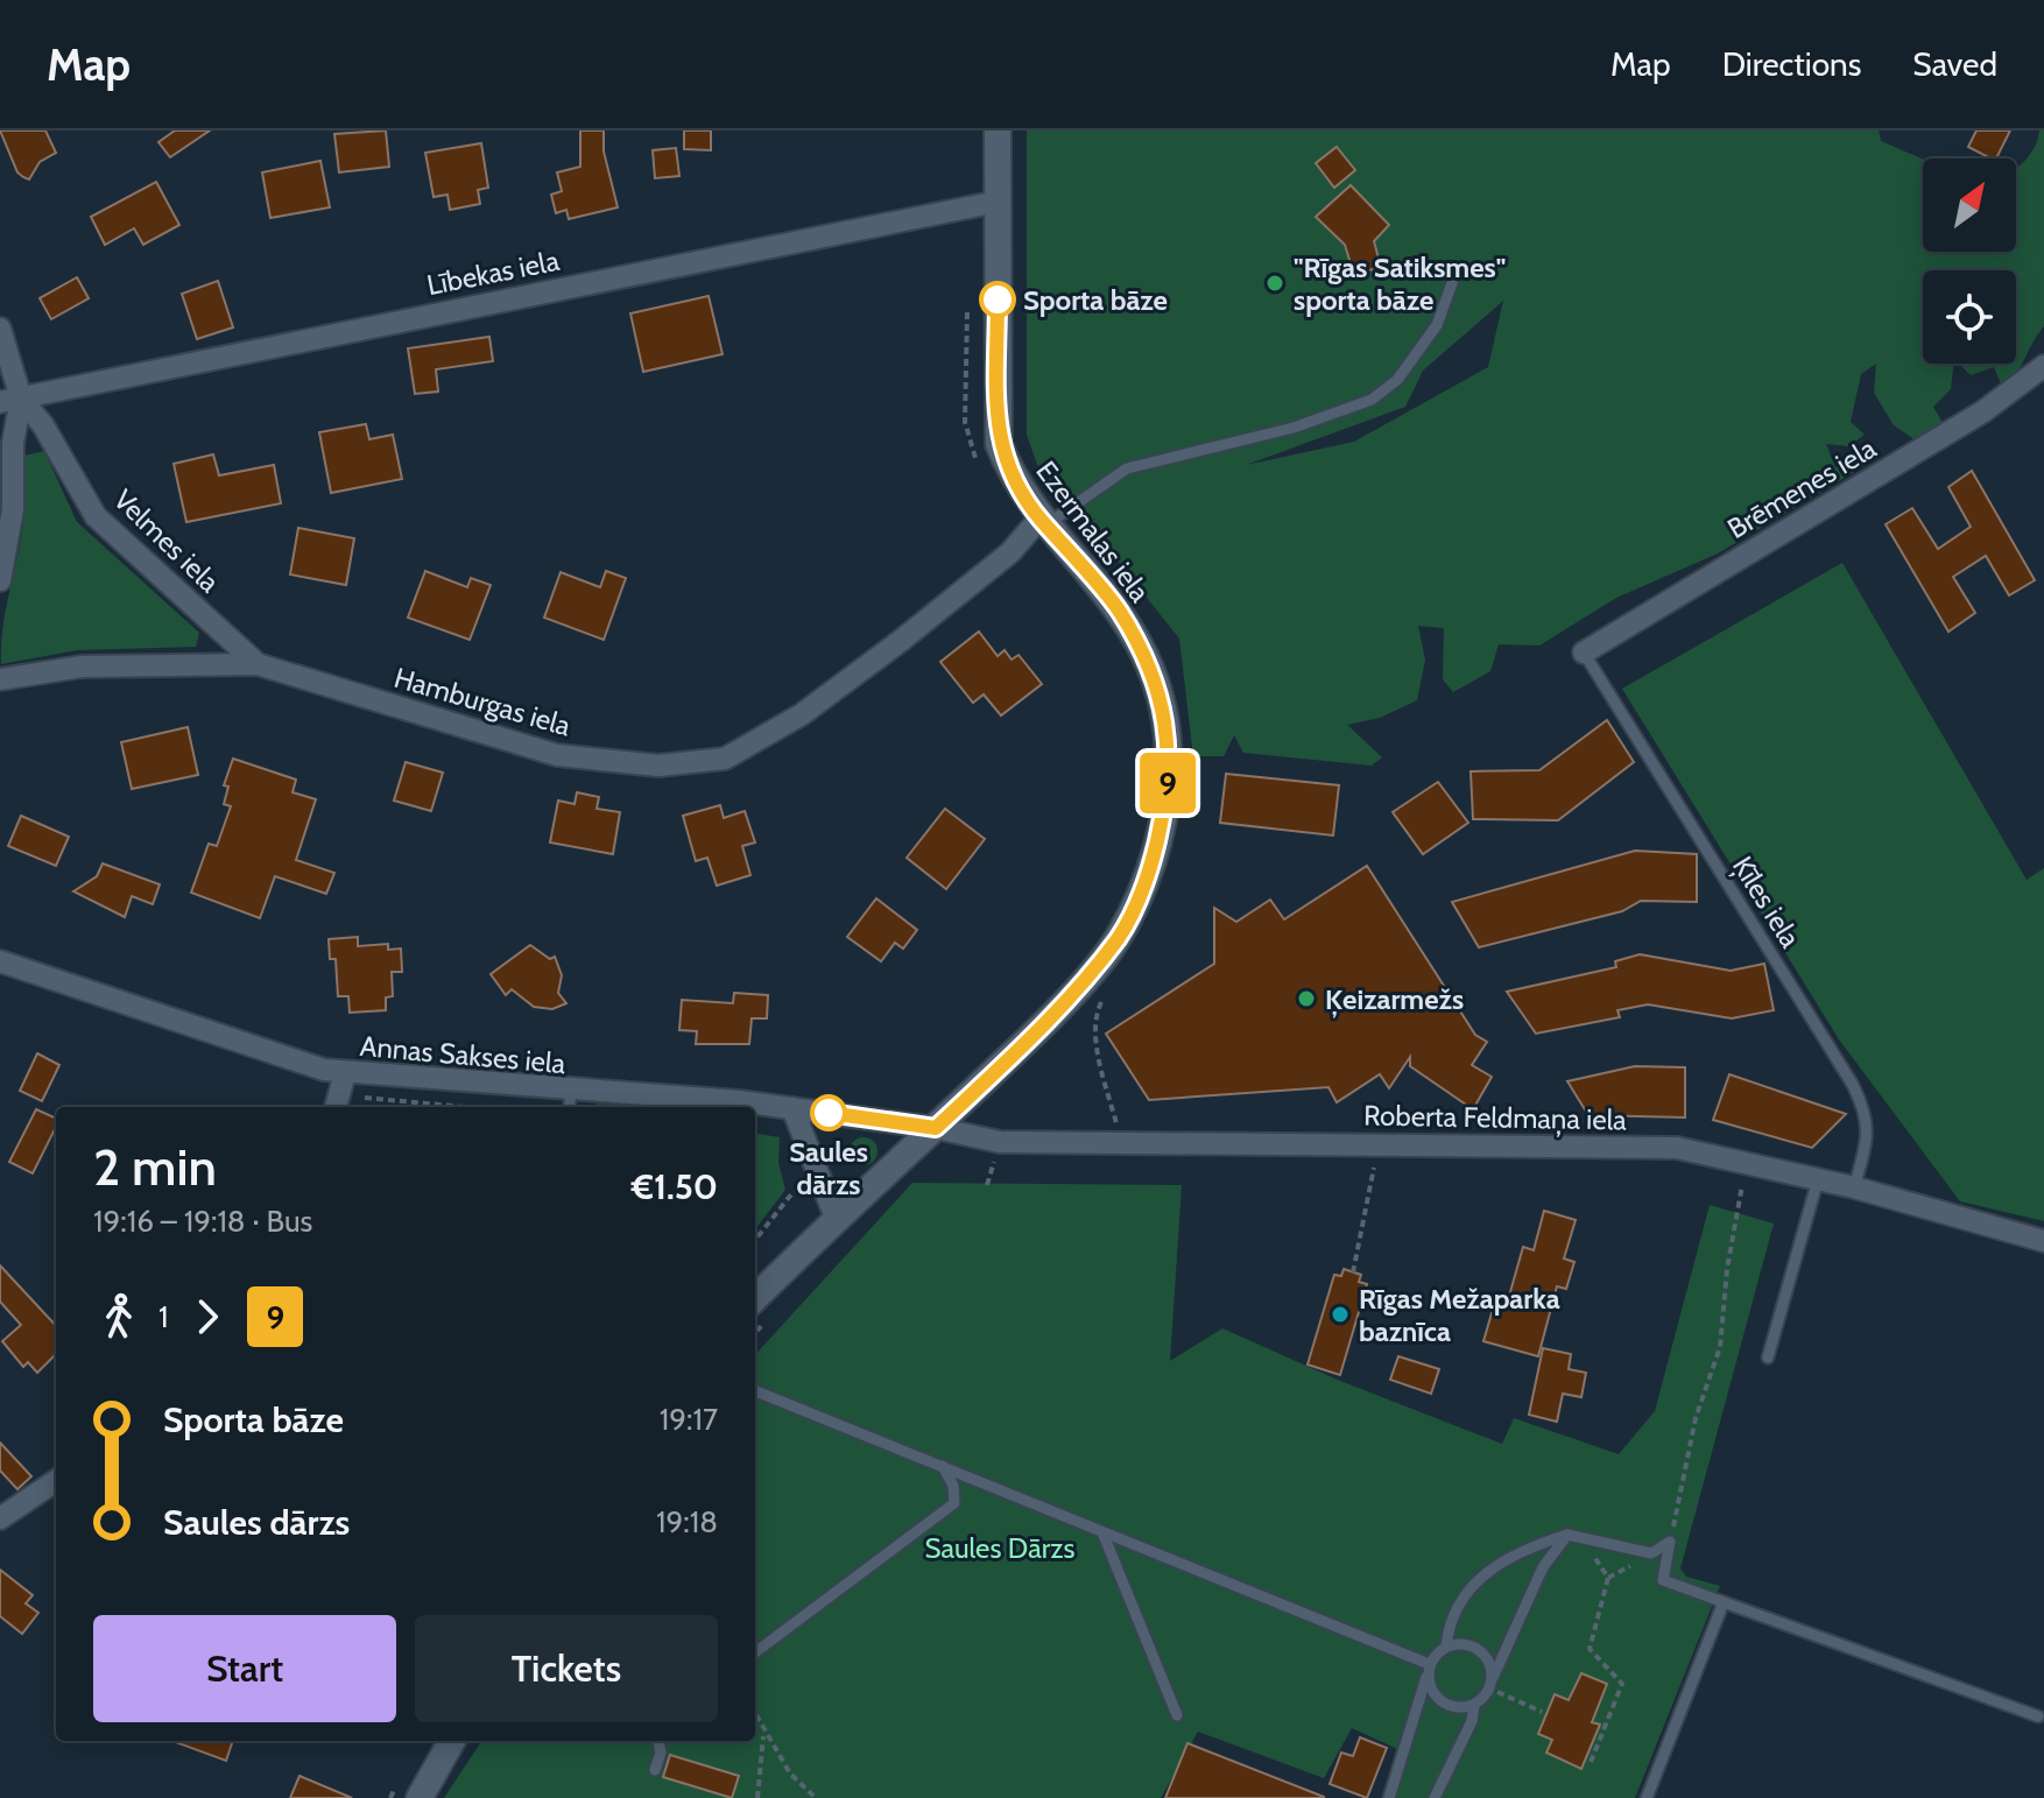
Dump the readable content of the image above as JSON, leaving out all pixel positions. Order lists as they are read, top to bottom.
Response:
{
  "streets": {
    "street": [
      "Lībekas iela",
      "Brēmenes iela",
      "Ezermalas iela",
      "Velmes iela",
      "Hamburgas iela",
      "Annas Sakses iela",
      "Roberta Feldmaņa iela"
    ],
    "lane": ["Ķīles iela"]
  },
  "crossings": [
    ["Lībekas iela", "Ezermalas iela"],
    ["Lībekas iela", "Velmes iela"],
    ["Brēmenes iela", "Ķīles iela"],
    ["Ezermalas iela", "Hamburgas iela"],
    ["Ezermalas iela", "Annas Sakses iela"],
    ["Ezermalas iela", "Roberta Feldmaņa iela"],
    ["Velmes iela", "Hamburgas iela"],
    ["Ķīles iela", "Roberta Feldmaņa iela"],
    ["Annas Sakses iela", "Roberta Feldmaņa iela"]
  ],
  "parks": ["Saules Dārzs"],
  "places": [
    "\"Rīgas Satiksmes\" sporta bāze",
    "Sporta bāze",
    "Ķeizarmežs",
    "Saules dārzs",
    "Rīgas Mežaparka baznīca"
  ],
  "lines": ["bus line 9"],
  "north": "top right",
  "page": {
    "header": "Map",
    "nav": ["Map", "Directions", "Saved"],
    "on_map": "9",
    "heading": ["2 min", "19:16 – 19:18 · Bus", "€1.50"],
    "legs": ["1", "9"],
    "list": [
      {
        "name": "Sporta bāze",
        "value": "19:17"
      },
      {
        "name": "Saules dārzs",
        "value": "19:18"
      }
    ],
    "buttons": ["Start", "Tickets"]
  }
}
